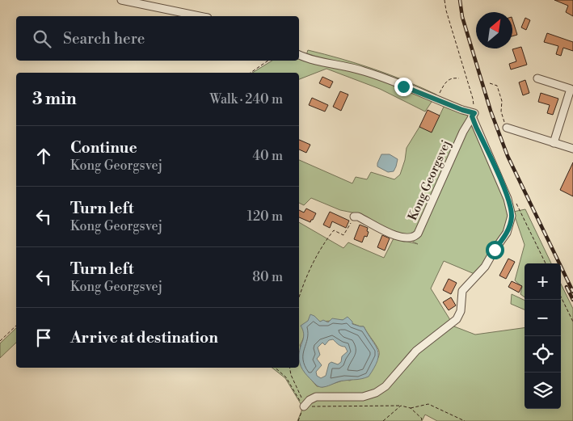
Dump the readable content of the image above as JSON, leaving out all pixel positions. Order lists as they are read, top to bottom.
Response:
{
  "streets": {
    "street": ["Kong Georgsvej"]
  },
  "north": "top right",
  "page": {
    "search": "Search here",
    "heading": ["3 min", "Walk · 240 m"],
    "list": [
      ["Continue", "Kong Georgsvej", "40 m"],
      ["Turn left", "Kong Georgsvej", "120 m"],
      ["Turn left", "Kong Georgsvej", "80 m"],
      "Arrive at destination"
    ],
    "map_buttons": ["+", "−"]
  }
}
